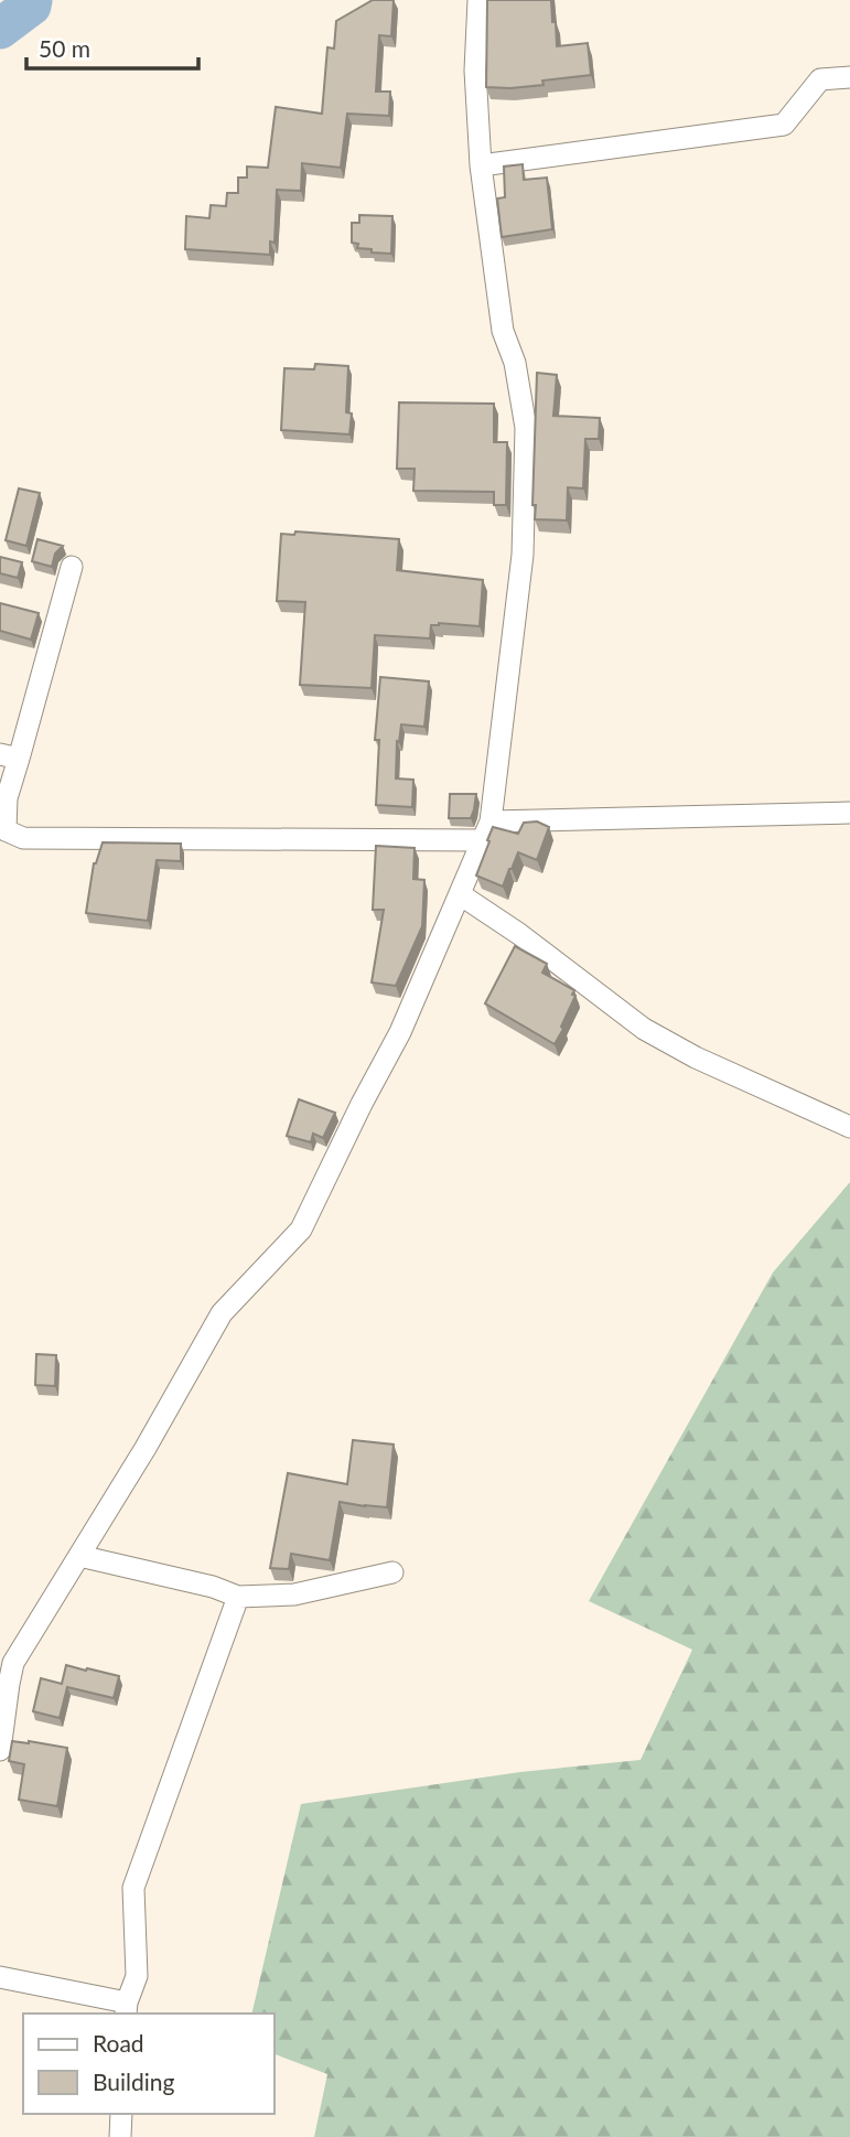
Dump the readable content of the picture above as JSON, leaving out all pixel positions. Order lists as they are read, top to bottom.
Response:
{
  "legend": ["Road", "Building"],
  "scale_bar": "50 m"
}
